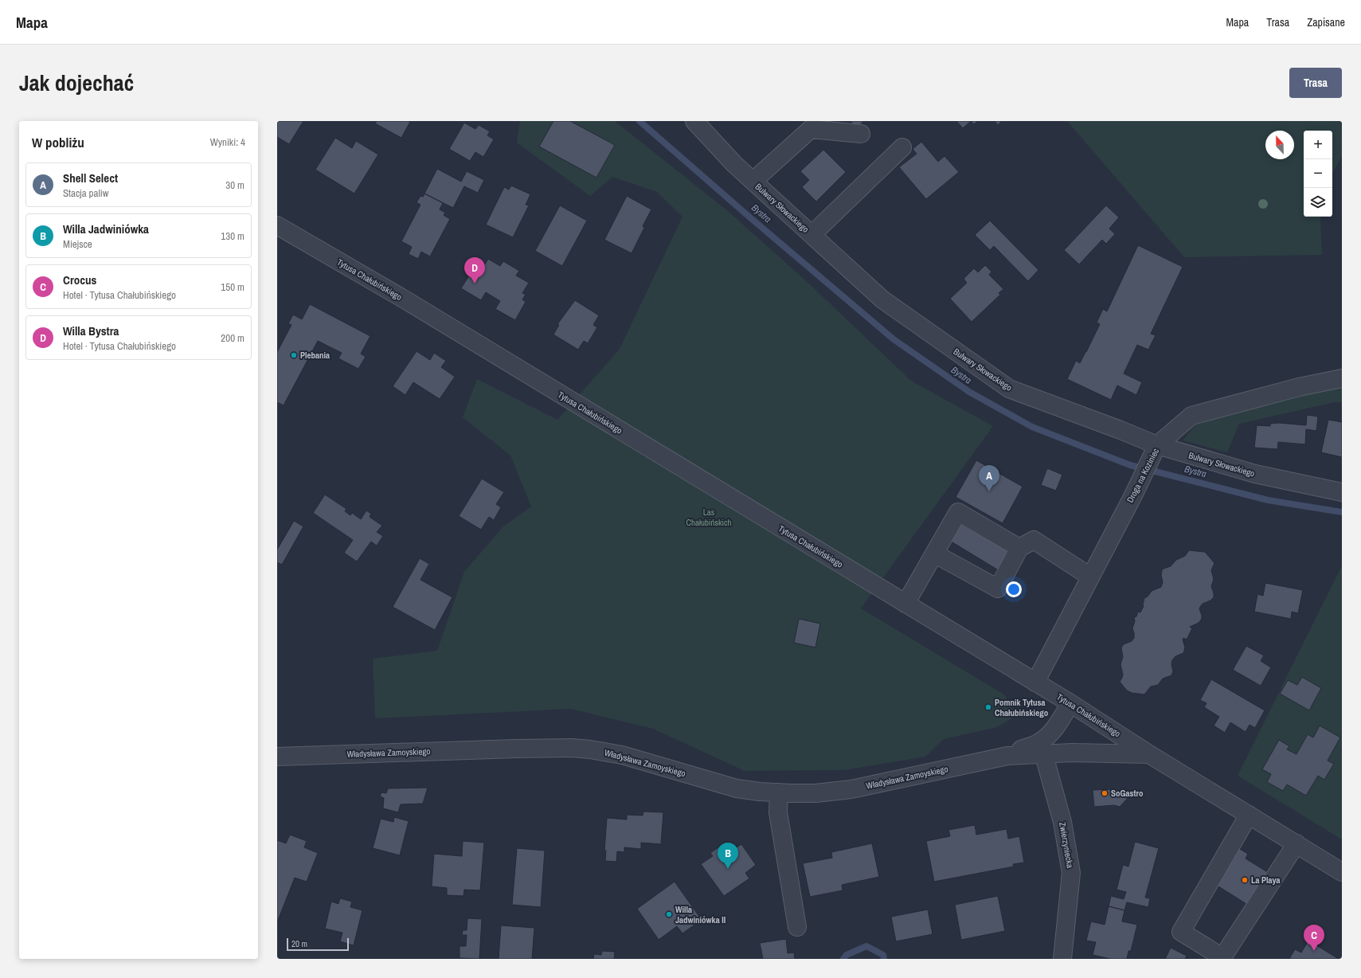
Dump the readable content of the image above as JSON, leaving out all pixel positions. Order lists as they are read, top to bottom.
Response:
{
  "streets": {
    "street": [
      "Bulwary Słowackiego",
      "Tytusa Chałubińskiego",
      "Droga na Koziniec",
      "Władysława Zamoyskiego",
      "Zwierzyniecka"
    ]
  },
  "crossings": [
    ["Bulwary Słowackiego", "Droga na Koziniec"],
    ["Tytusa Chałubińskiego", "Droga na Koziniec"],
    ["Tytusa Chałubińskiego", "Władysława Zamoyskiego"],
    ["Władysława Zamoyskiego", "Zwierzyniecka"]
  ],
  "water": ["Bystra"],
  "parks": ["Las Chałubińskich"],
  "places": [
    "Plebania",
    "Pomnik Tytusa Chałubińskiego",
    "SoGastro",
    "La Playa",
    "Willa Jadwiniówka II"
  ],
  "scale_bar": "20 m",
  "north": "top",
  "page": {
    "header": "Mapa",
    "nav": ["Mapa", "Trasa", "Zapisane"],
    "title": "Jak dojechać",
    "buttons": "Trasa",
    "heading": ["W pobliżu", "Wyniki: 4"],
    "map_buttons": ["+", "−"],
    "list": [
      {
        "mark": "A",
        "name": "Shell Select",
        "note": "Stacja paliw",
        "value": "30 m"
      },
      {
        "mark": "B",
        "name": "Willa Jadwiniówka",
        "note": "Miejsce",
        "value": "130 m"
      },
      {
        "mark": "C",
        "name": "Crocus",
        "note": "Hotel · Tytusa Chałubińskiego",
        "value": "150 m"
      },
      {
        "mark": "D",
        "name": "Willa Bystra",
        "note": "Hotel · Tytusa Chałubińskiego",
        "value": "200 m"
      }
    ],
    "pins": [
      "D",
      "A",
      "B",
      "C"
    ],
    "scale": "20 m"
  }
}
